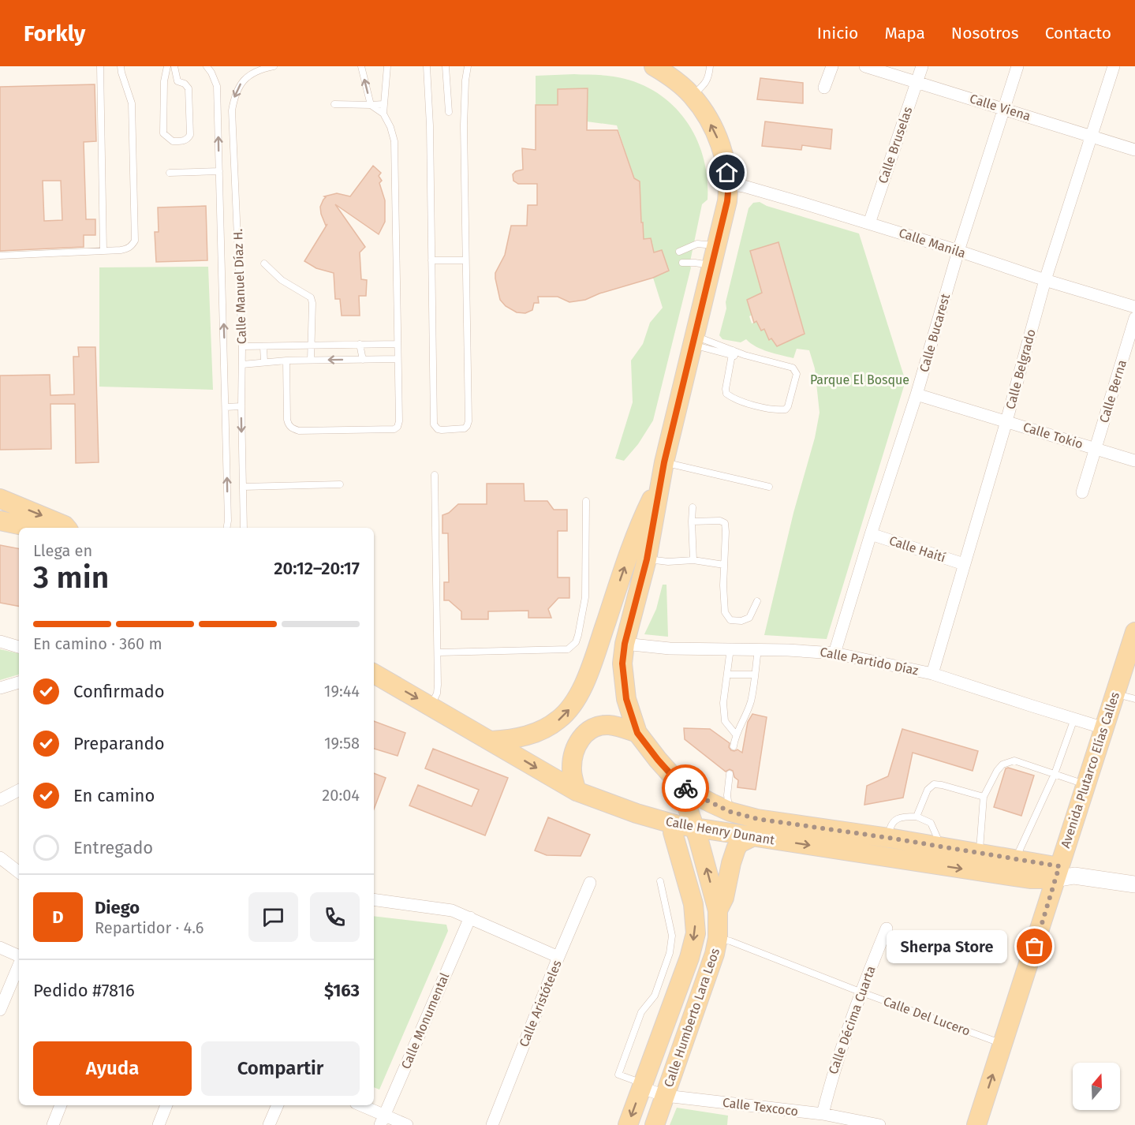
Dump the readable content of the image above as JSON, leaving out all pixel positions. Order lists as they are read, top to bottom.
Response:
{
  "streets": {
    "main road": ["Avenida Plutarco Elías Calles", "Calle Henry Dunant", "Calle Humberto Lara Leos"],
    "street": [
      "Calle Viena",
      "Calle Bruselas",
      "Calle Manila",
      "Calle Bucarest",
      "Calle Belgrado",
      "Calle Berna",
      "Calle Tokio",
      "Calle Haití",
      "Calle Partido Díaz",
      "Calle Aristóteles",
      "Calle Décima Cuarta",
      "Calle Monumental",
      "Calle Texcoco"
    ],
    "lane": ["Calle Manuel Díaz H.", "Calle Del Lucero"]
  },
  "crossings": [
    ["Calle Viena", "Calle Bruselas"],
    ["Calle Viena", "Calle Bucarest"],
    ["Calle Viena", "Calle Belgrado"],
    ["Calle Bruselas", "Calle Manila"],
    ["Calle Manila", "Calle Bucarest"],
    ["Calle Manila", "Calle Belgrado"],
    ["Calle Bucarest", "Calle Tokio"],
    ["Calle Bucarest", "Calle Haití"],
    ["Calle Bucarest", "Calle Partido Díaz"],
    ["Calle Belgrado", "Calle Tokio"],
    ["Calle Belgrado", "Calle Haití"],
    ["Calle Belgrado", "Calle Partido Díaz"],
    ["Calle Berna", "Calle Tokio"],
    ["Calle Partido Díaz", "Avenida Plutarco Elías Calles"],
    ["Calle Partido Díaz", "Calle Humberto Lara Leos"],
    ["Avenida Plutarco Elías Calles", "Calle Henry Dunant"],
    ["Avenida Plutarco Elías Calles", "Calle Del Lucero"],
    ["Calle Henry Dunant", "Calle Humberto Lara Leos"],
    ["Calle Del Lucero", "Calle Humberto Lara Leos"],
    ["Calle Del Lucero", "Calle Décima Cuarta"],
    ["Calle Humberto Lara Leos", "Calle Texcoco"],
    ["Calle Décima Cuarta", "Calle Texcoco"]
  ],
  "parks": ["Parque El Bosque"],
  "places": ["Sherpa Store"],
  "north": "top",
  "page": {
    "header": "Forkly",
    "nav": [
      "Inicio",
      "Mapa",
      "Nosotros",
      "Contacto"
    ],
    "heading": ["3 min", "Llega en", "20:12–20:17"],
    "panel": [
      "Diego",
      "Repartidor · 4.6",
      "Pedido #7816",
      "$163"
    ],
    "bar": "En camino · 360 m",
    "list": [
      ["Confirmado", "19:44"],
      ["Preparando", "19:58"],
      ["En camino", "20:04"],
      "Entregado"
    ],
    "round": "D",
    "bubble": "Sherpa Store",
    "buttons": ["Ayuda", "Compartir"]
  }
}
